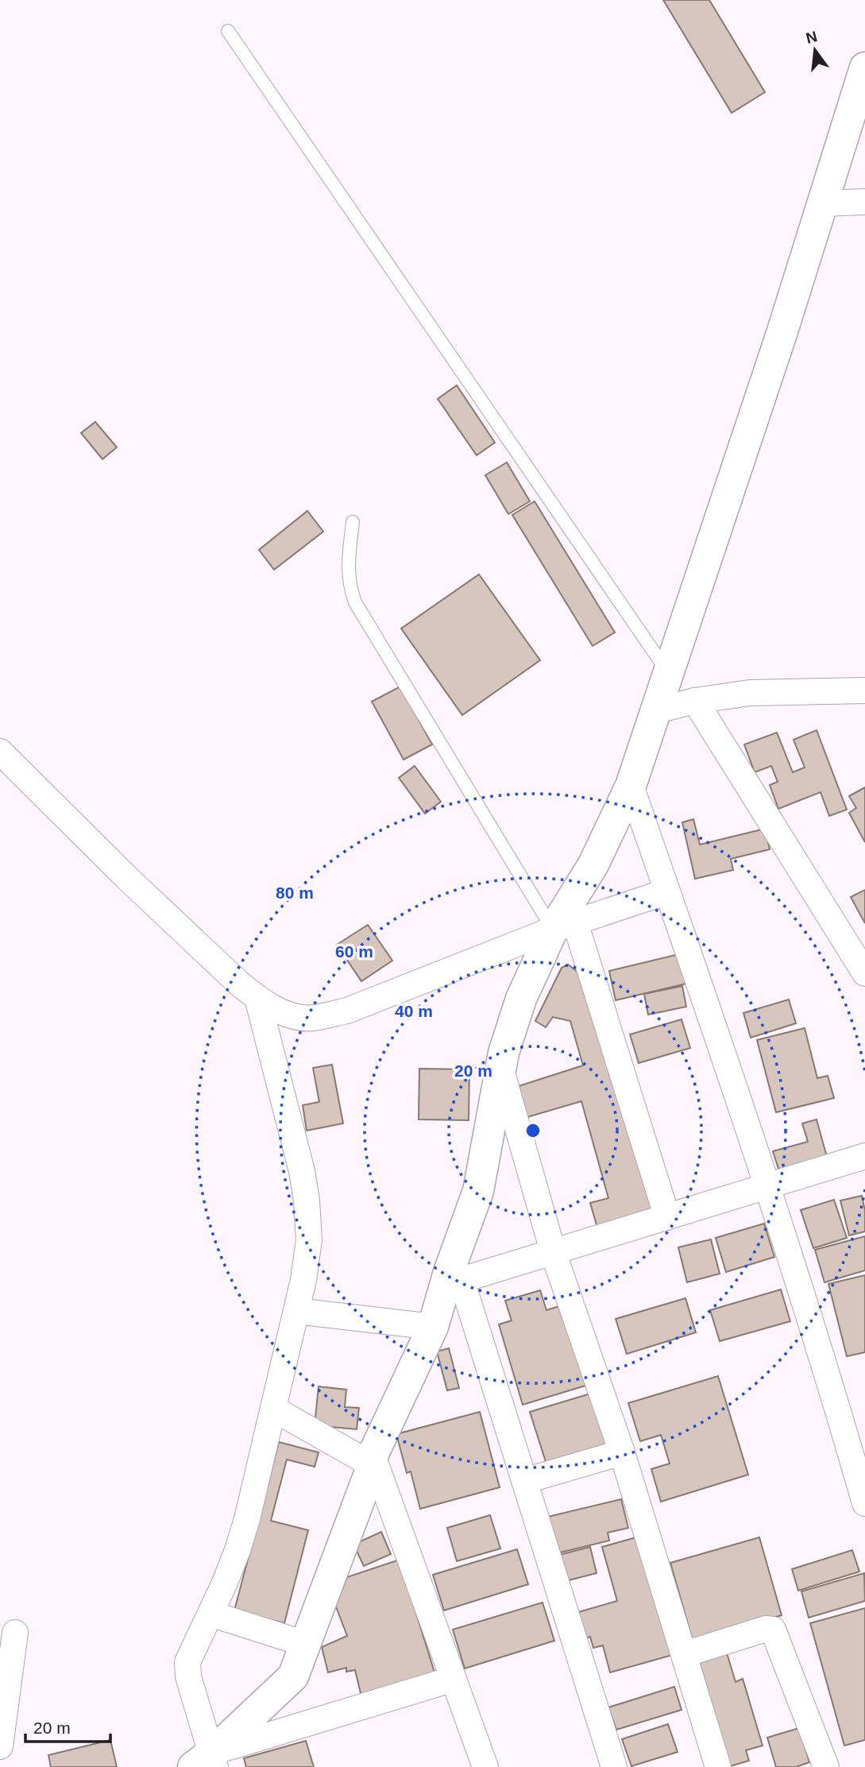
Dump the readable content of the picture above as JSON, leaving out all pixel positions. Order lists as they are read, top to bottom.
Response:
{
  "scale_bar": "20 m",
  "north": "top",
  "rings": [
    "80 m",
    "60 m",
    "40 m",
    "20 m"
  ]
}
